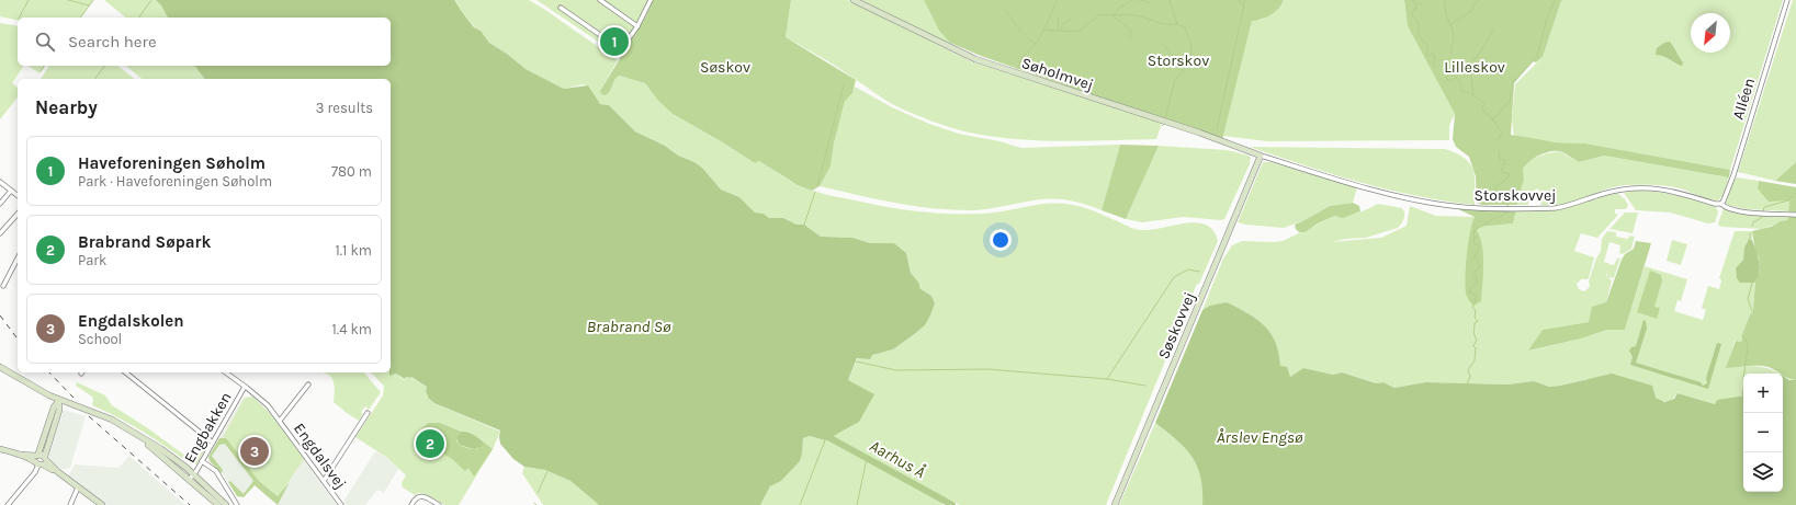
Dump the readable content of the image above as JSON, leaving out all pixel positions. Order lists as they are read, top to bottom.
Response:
{
  "streets": {
    "street": [
      "Søholmvej",
      "Alléen",
      "Storskovvej",
      "Søskovvej",
      "Engbakken",
      "Engdalsvej"
    ]
  },
  "crossings": [
    ["Søholmvej", "Storskovvej"],
    ["Søholmvej", "Søskovvej"],
    ["Alléen", "Storskovvej"],
    ["Storskovvej", "Søskovvej"],
    ["Engbakken", "Engdalsvej"]
  ],
  "water": ["Brabrand Sø", "Årslev Engsø", "Aarhus Å"],
  "parks": ["Storskov", "Søskov", "Lilleskov"],
  "north": "bottom left",
  "page": {
    "search": "Search here",
    "pins": ["1", "2", "3"],
    "heading": ["Nearby", "3 results"],
    "list": [
      {
        "mark": "1",
        "name": "Haveforeningen Søholm",
        "note": "Park · Haveforeningen Søholm",
        "value": "780 m"
      },
      {
        "mark": "2",
        "name": "Brabrand Søpark",
        "note": "Park",
        "value": "1.1 km"
      },
      {
        "mark": "3",
        "name": "Engdalskolen",
        "note": "School",
        "value": "1.4 km"
      }
    ],
    "map_buttons": ["+", "−"]
  }
}
